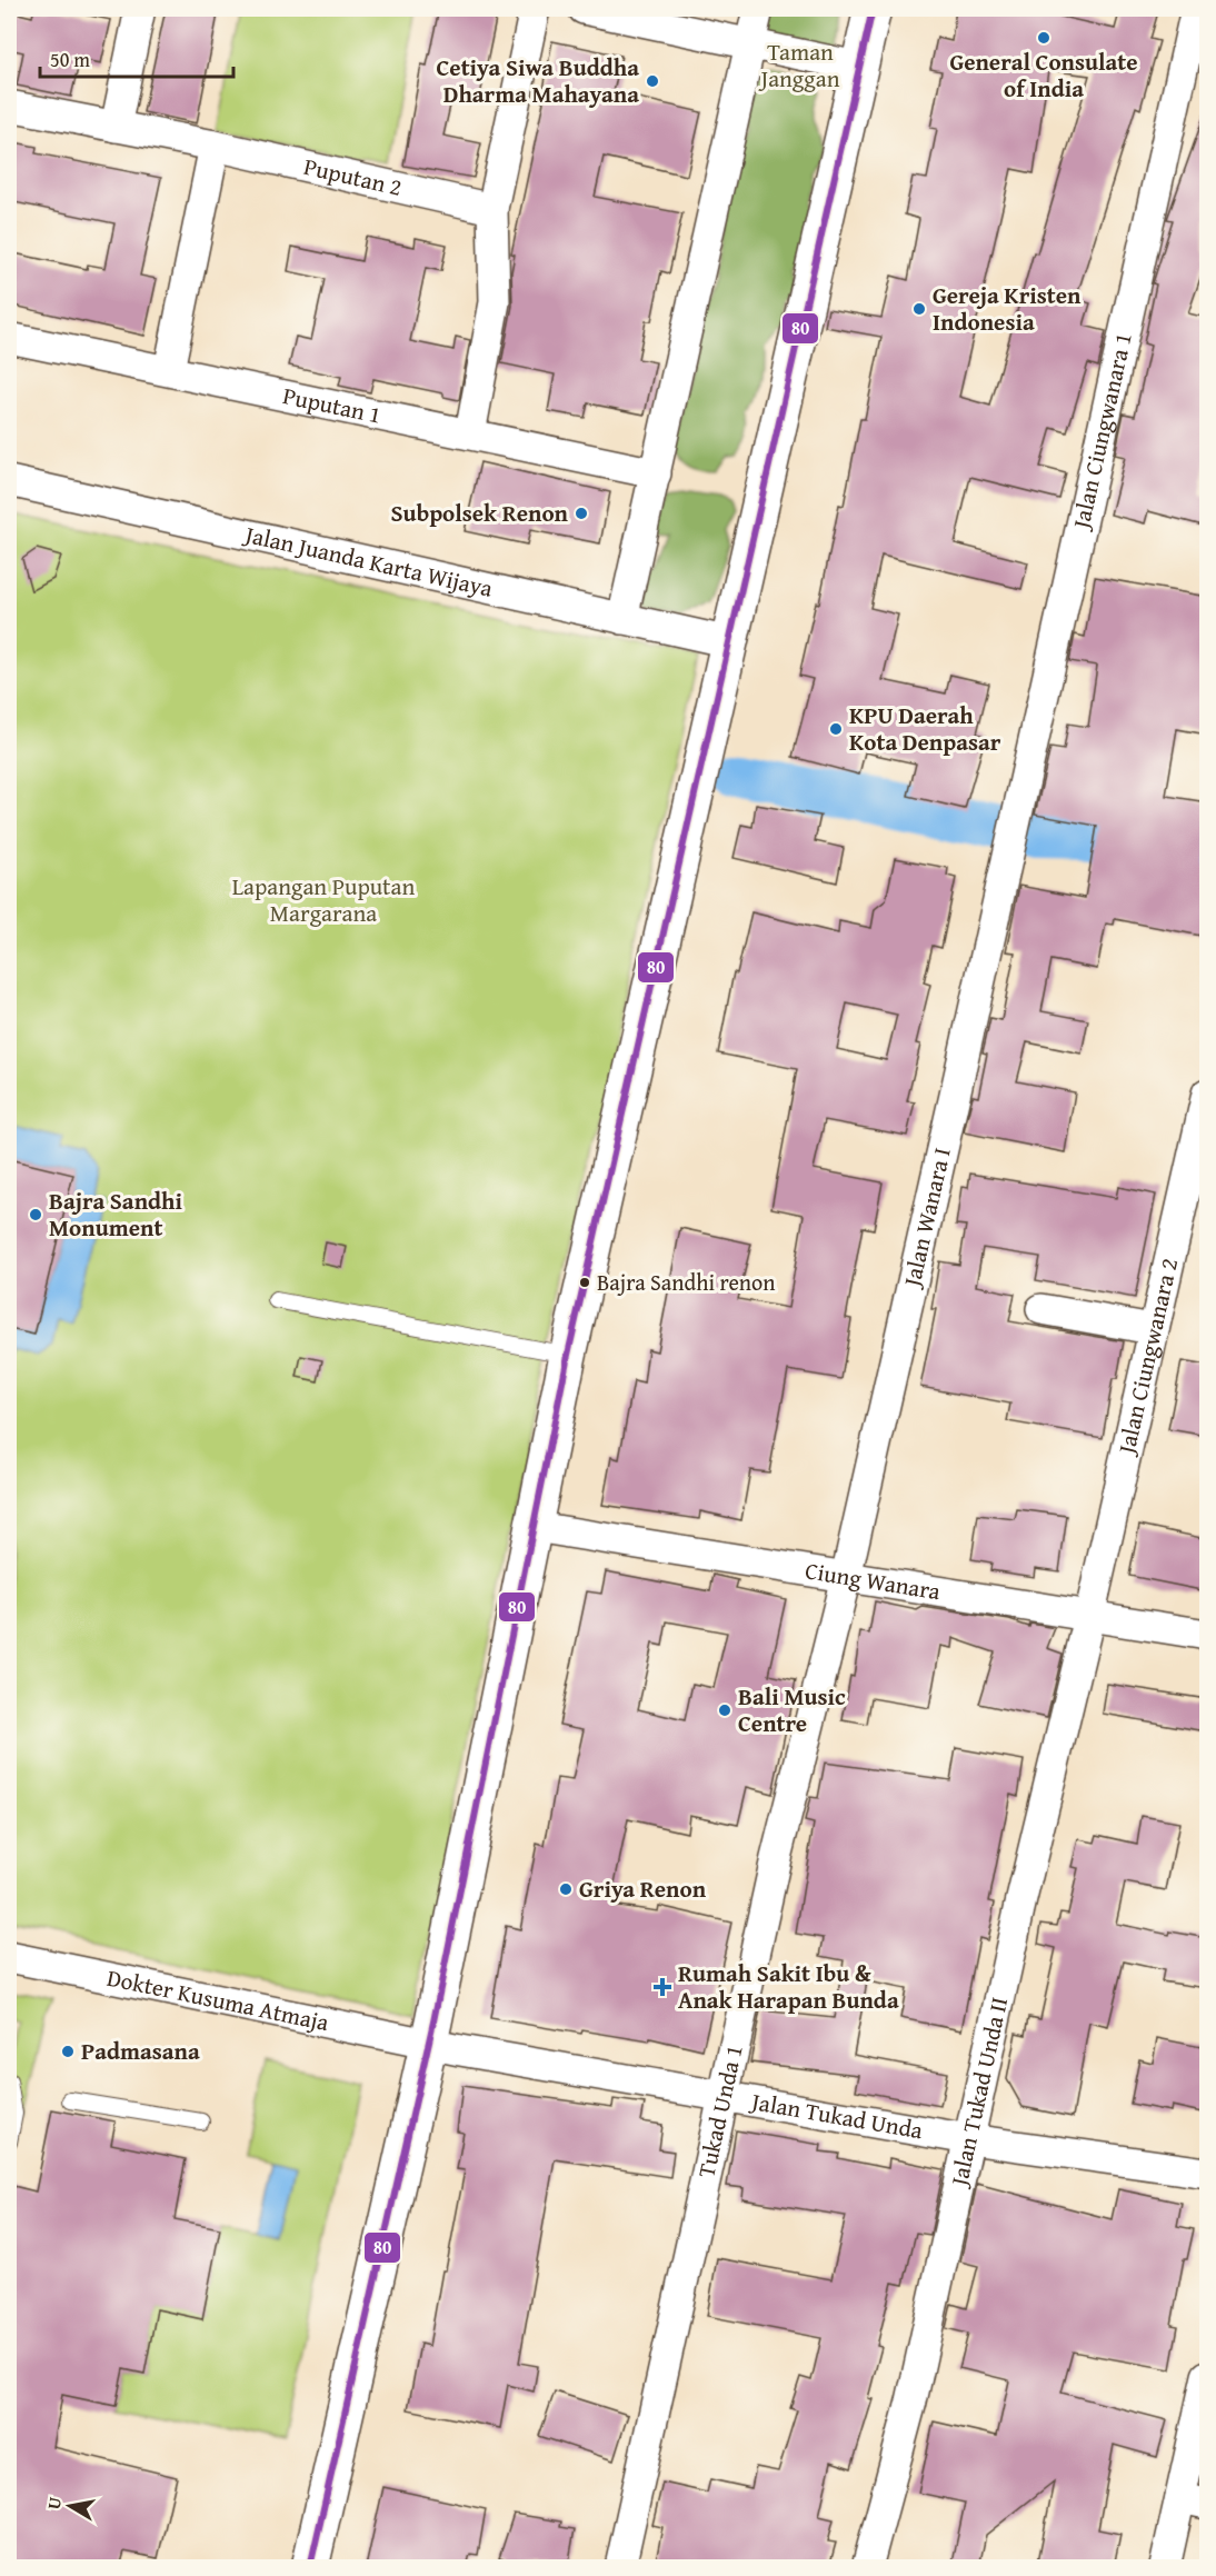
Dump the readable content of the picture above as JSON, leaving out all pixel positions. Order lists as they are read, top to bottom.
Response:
{
  "streets": {
    "street": [
      "Puputan 2",
      "Puputan 1",
      "Jalan Ciungwanara 1",
      "Jalan Juanda Karta Wijaya",
      "Jalan Wanara I",
      "Jalan Ciungwanara 2",
      "Ciung Wanara",
      "Dokter Kusuma Atmaja",
      "Jalan Tukad Unda II",
      "Tukad Unda 1",
      "Jalan Tukad Unda"
    ]
  },
  "crossings": [
    ["Jalan Ciungwanara 1", "Jalan Wanara I"],
    ["Jalan Wanara I", "Ciung Wanara"],
    ["Jalan Wanara I", "Tukad Unda 1"],
    ["Jalan Ciungwanara 2", "Ciung Wanara"],
    ["Jalan Ciungwanara 2", "Jalan Tukad Unda II"],
    ["Ciung Wanara", "Jalan Tukad Unda II"],
    ["Ciung Wanara", "Tukad Unda 1"],
    ["Dokter Kusuma Atmaja", "Jalan Tukad Unda"],
    ["Jalan Tukad Unda II", "Jalan Tukad Unda"],
    ["Tukad Unda 1", "Jalan Tukad Unda"]
  ],
  "parks": ["Taman Janggan", "Lapangan Puputan Margarana"],
  "places": {
    "other": [
      "General Consulate of India",
      "Cetiya Siwa Buddha Dharma Mahayana",
      "Gereja Kristen Indonesia",
      "Subpolsek Renon",
      "KPU Daerah Kota Denpasar",
      "Bajra Sandhi Monument",
      "Bajra Sandhi renon",
      "Bali Music Centre",
      "Griya Renon",
      "Padmasana"
    ],
    "health": ["Rumah Sakit Ibu & Anak Harapan Bunda"]
  },
  "lines": ["transit line 80"],
  "scale_bar": "50 m",
  "north": "left"
}
